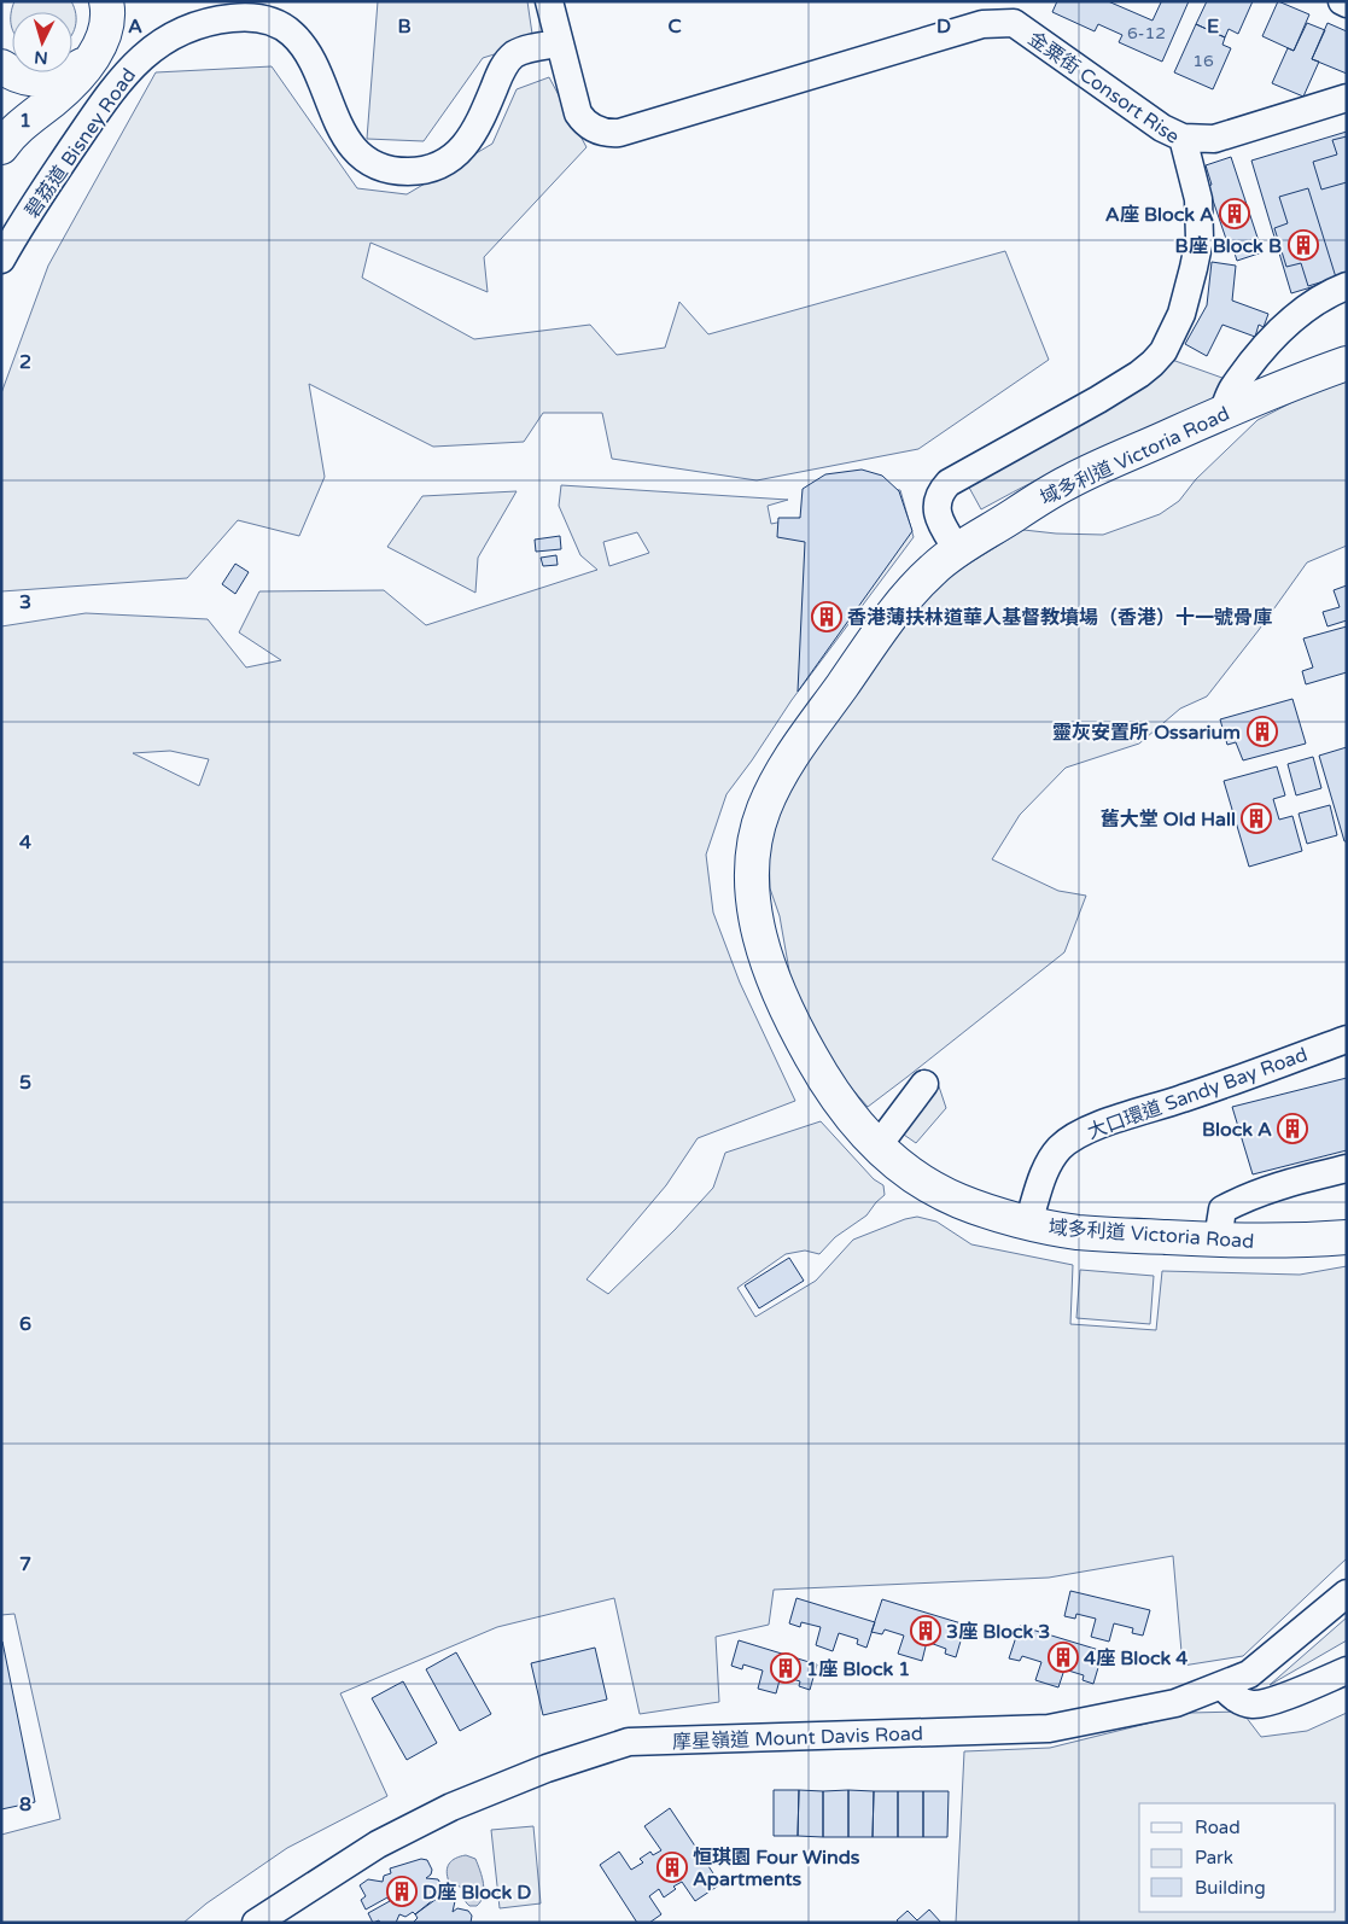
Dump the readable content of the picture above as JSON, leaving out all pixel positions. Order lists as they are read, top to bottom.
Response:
{
  "streets": {
    "main road": ["域多利道 Victoria Road"],
    "street": [
      "金粟街 Consort Rise",
      "碧荔道 Bisney Road",
      "大口環道 Sandy Bay Road",
      "摩星嶺道 Mount Davis Road"
    ]
  },
  "crossings": [
    ["金粟街 Consort Rise", "碧荔道 Bisney Road"],
    ["金粟街 Consort Rise", "域多利道 Victoria Road"],
    ["域多利道 Victoria Road", "大口環道 Sandy Bay Road"]
  ],
  "places": {
    "building": [
      "A座 Block A",
      "B座 Block B",
      "香港薄扶林道華人基督教墳場（香港）十一號骨庫",
      "靈灰安置所 Ossarium",
      "舊大堂 Old Hall",
      "Block A",
      "3座 Block 3",
      "4座 Block 4",
      "1座 Block 1",
      "恒琪園 Four Winds Apartments",
      "D座 Block D"
    ]
  },
  "house_numbers": ["6-12", "16"],
  "legend": ["Road", "Park", "Building"],
  "north": "bottom",
  "grid": {
    "columns": [
      "A",
      "B",
      "C",
      "D",
      "E"
    ],
    "rows": [
      "1",
      "2",
      "3",
      "4",
      "5",
      "6",
      "7",
      "8"
    ]
  }
}
